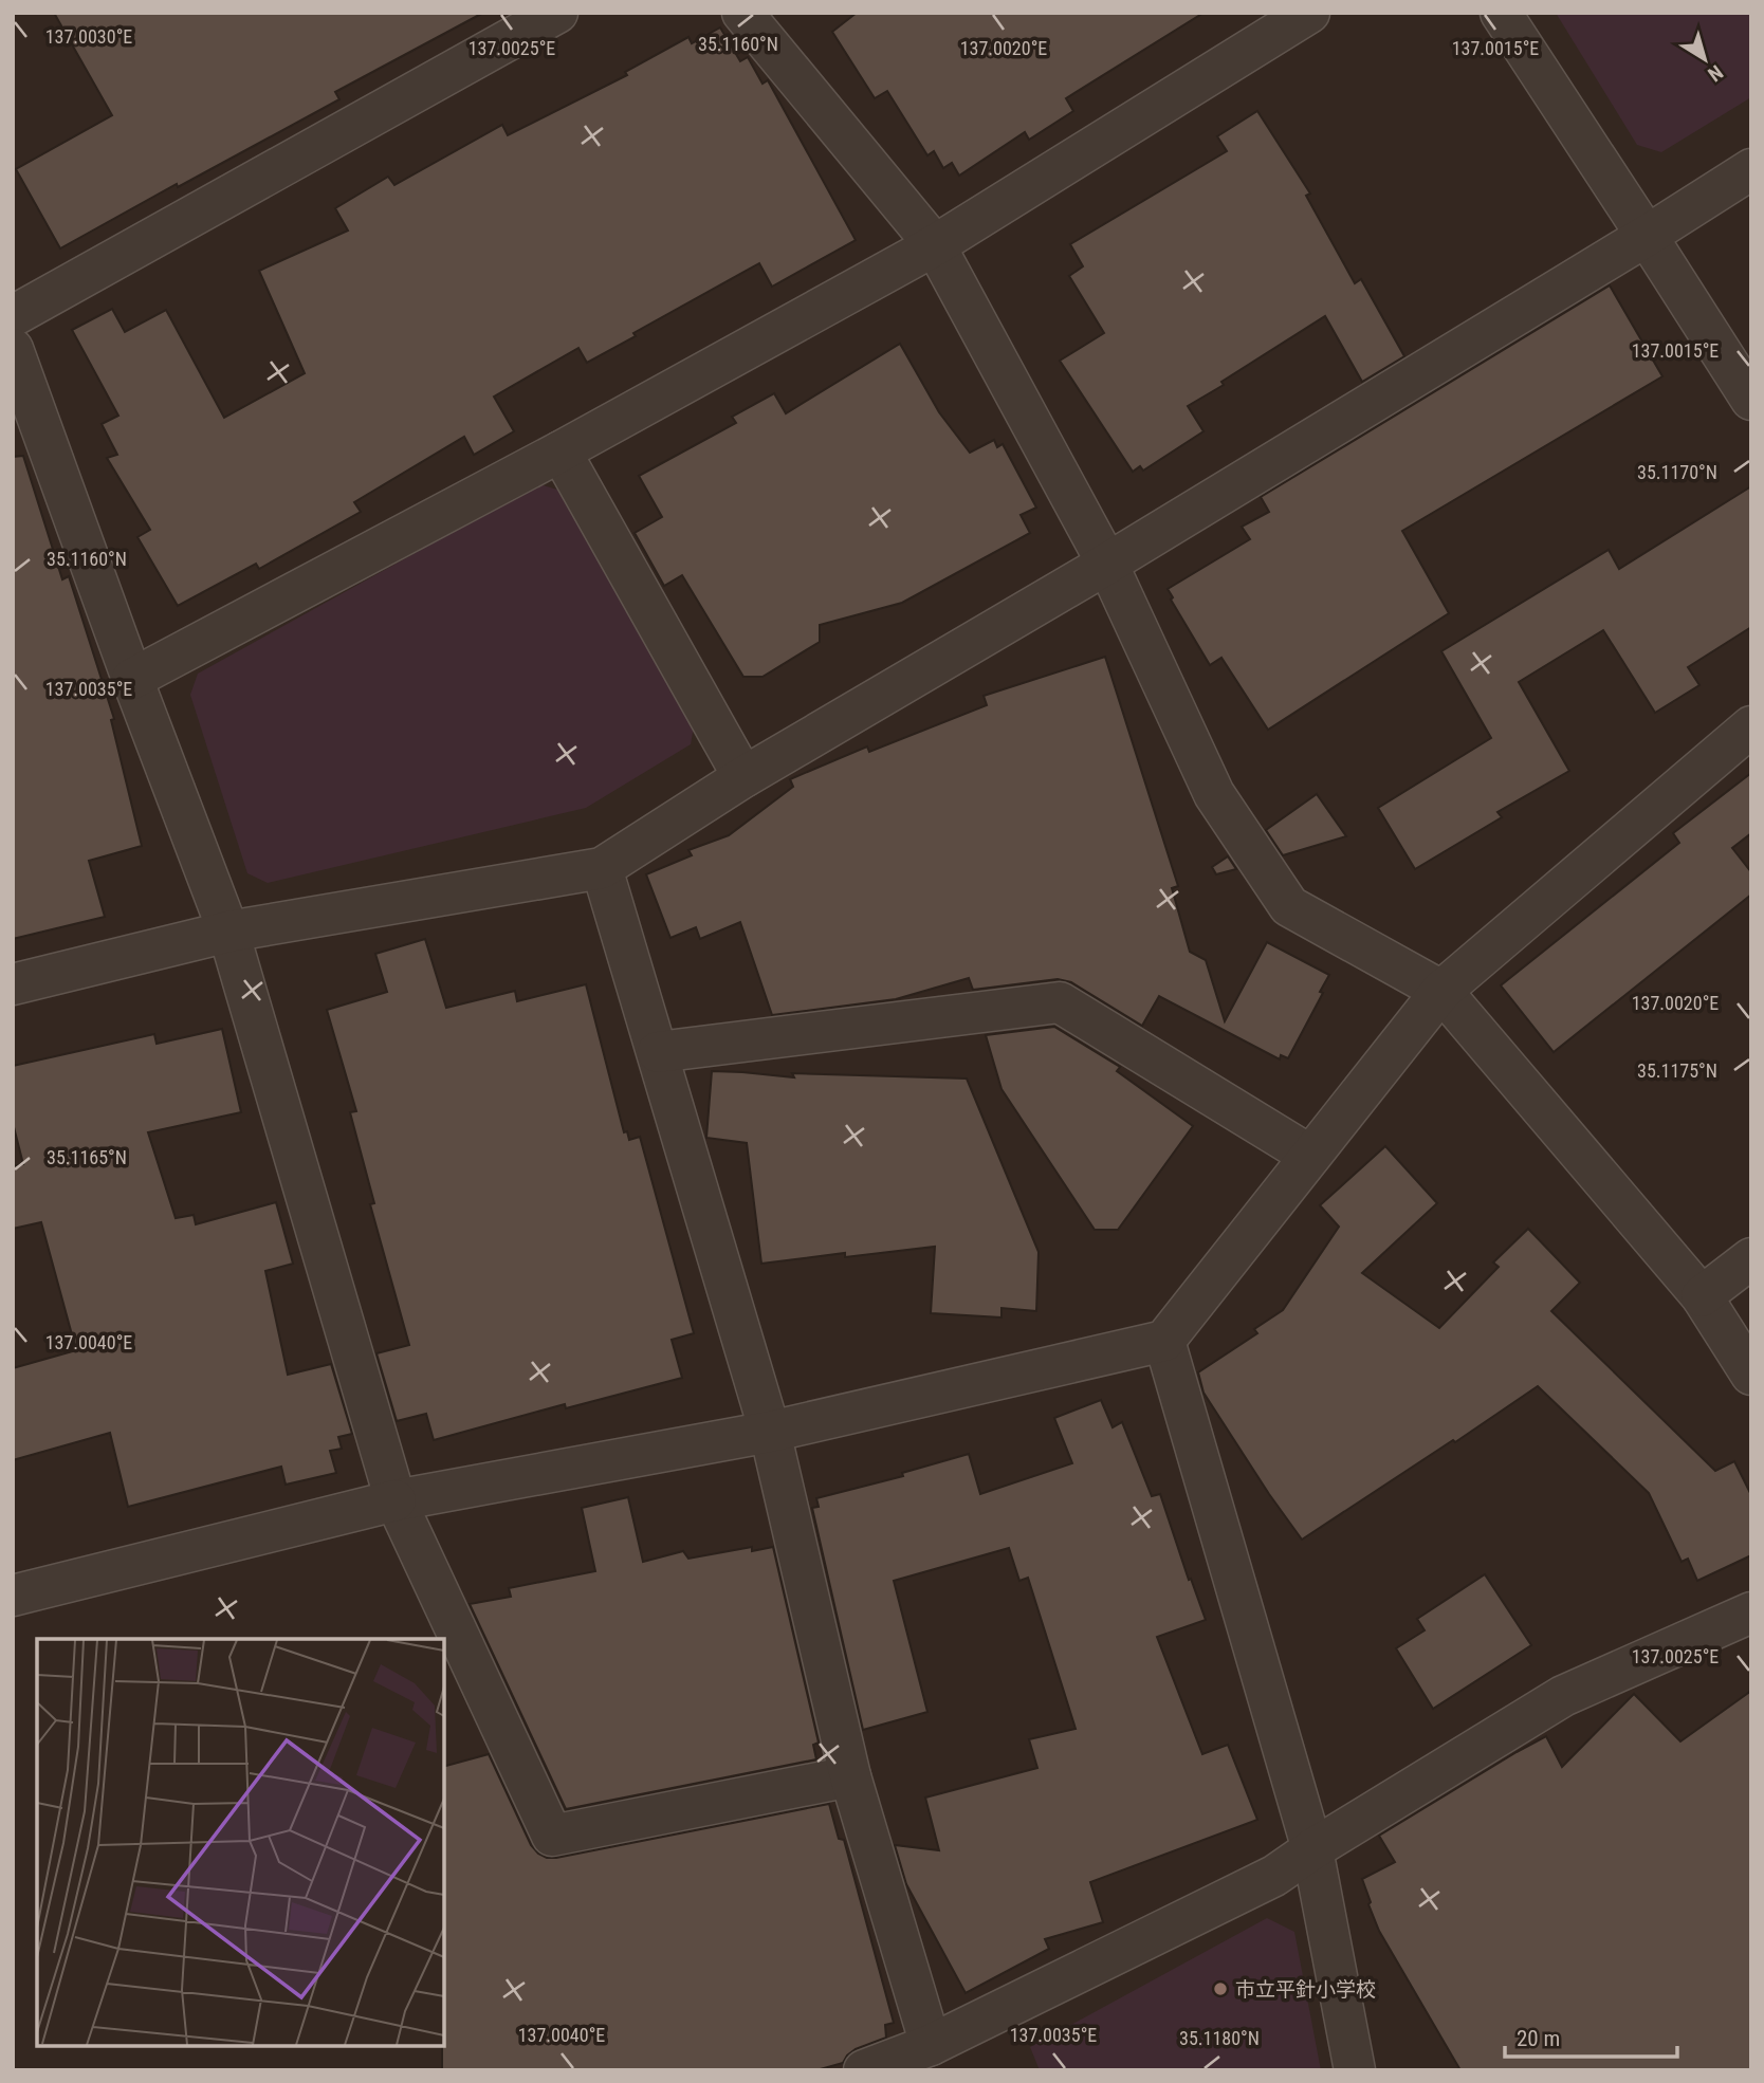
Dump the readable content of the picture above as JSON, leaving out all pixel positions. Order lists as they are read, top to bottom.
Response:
{
  "places": ["市立平針小学校"],
  "scale_bar": "20 m",
  "north": "bottom right",
  "coordinates": [
    "137.0030°E",
    "35.1160°N",
    "137.0020°E",
    "137.0025°E",
    "137.0015°E",
    "35.1170°N",
    "137.0035°E",
    "35.1175°N",
    "35.1165°N",
    "137.0040°E",
    "35.1180°N"
  ]
}
